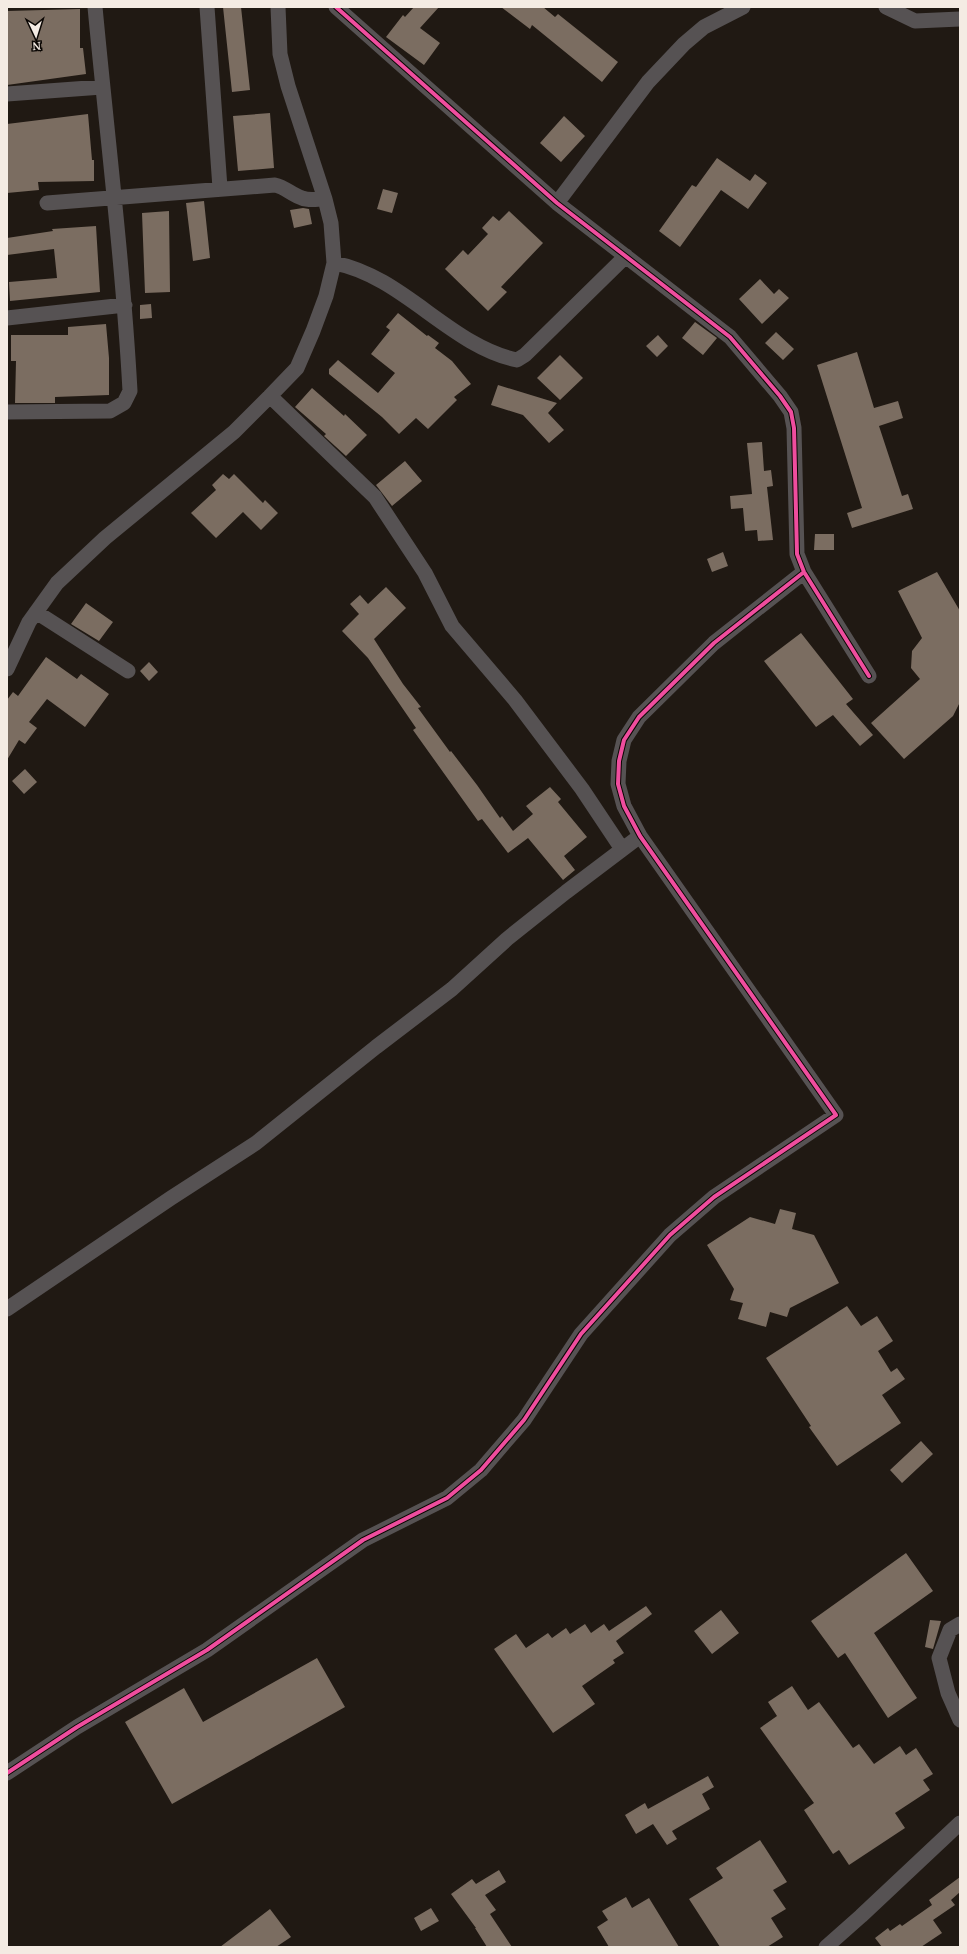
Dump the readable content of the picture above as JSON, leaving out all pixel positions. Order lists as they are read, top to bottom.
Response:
{
  "north": "bottom"
}
